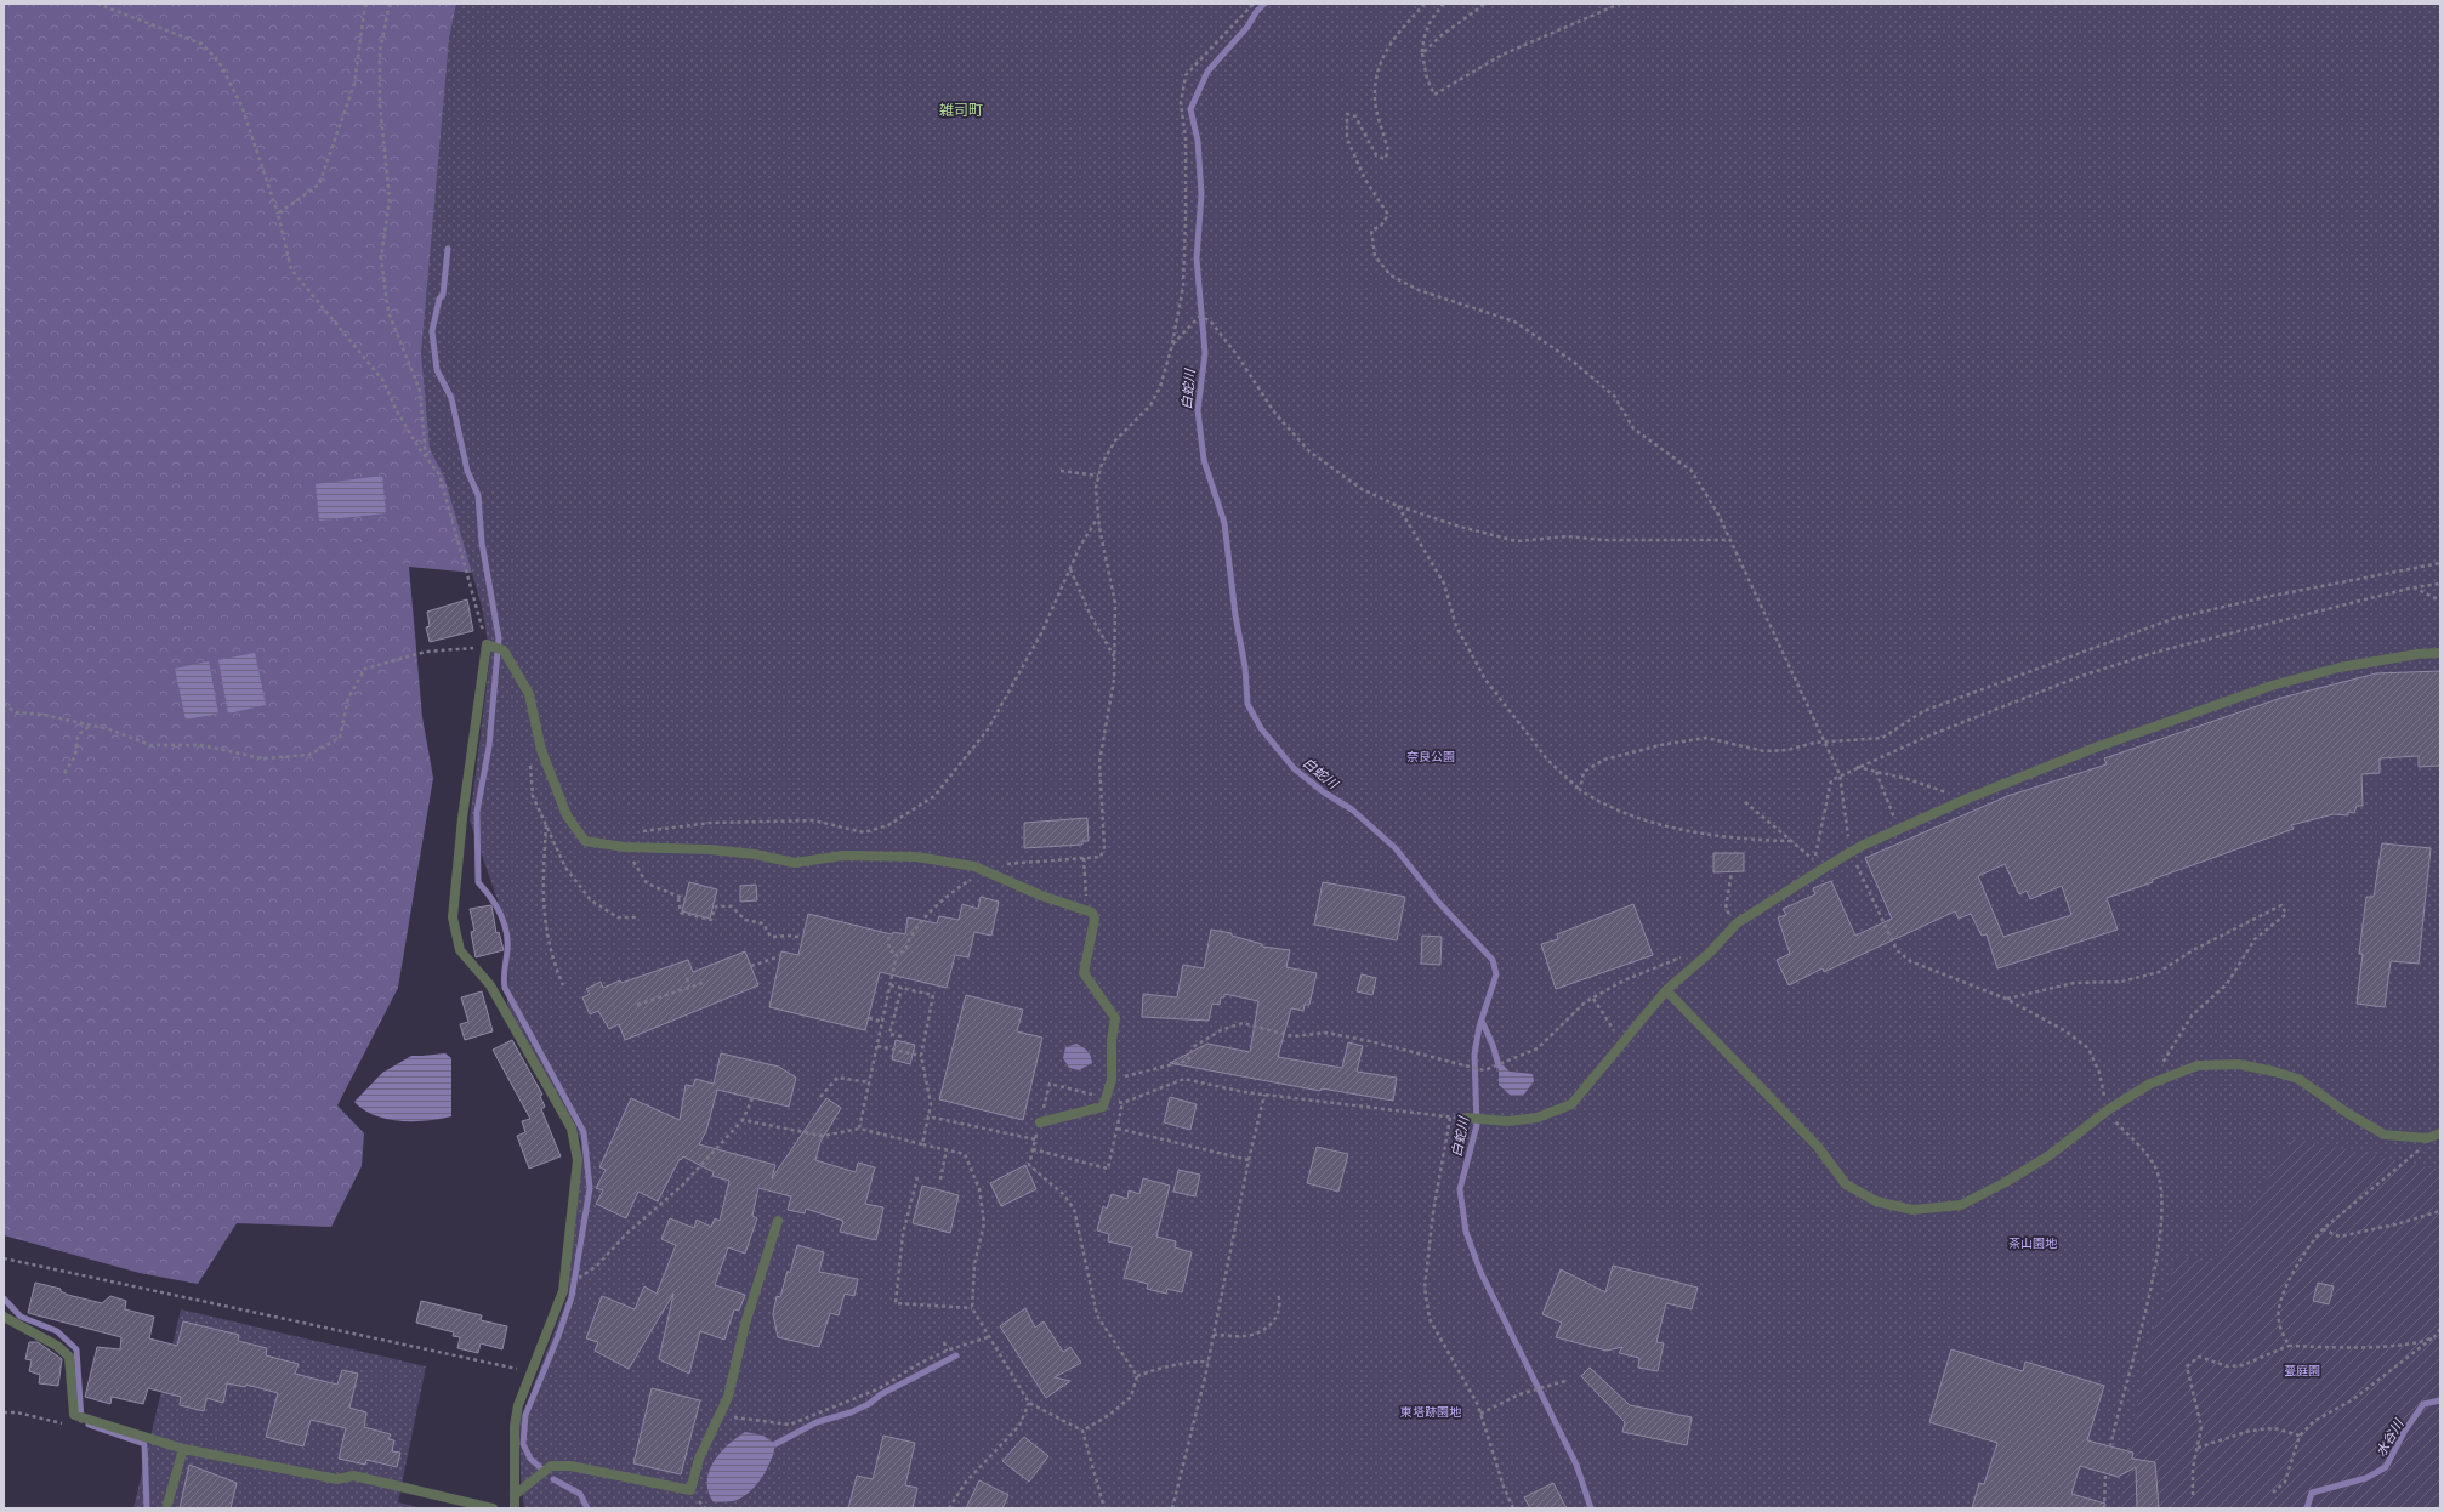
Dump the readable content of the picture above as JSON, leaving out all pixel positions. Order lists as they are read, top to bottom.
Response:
{
  "districts": ["雑司町"],
  "water": ["白蛇川", "水谷川"],
  "parks": [
    "奈良公園",
    "茶山園地",
    "甍庭園",
    "東塔跡園地"
  ]
}
